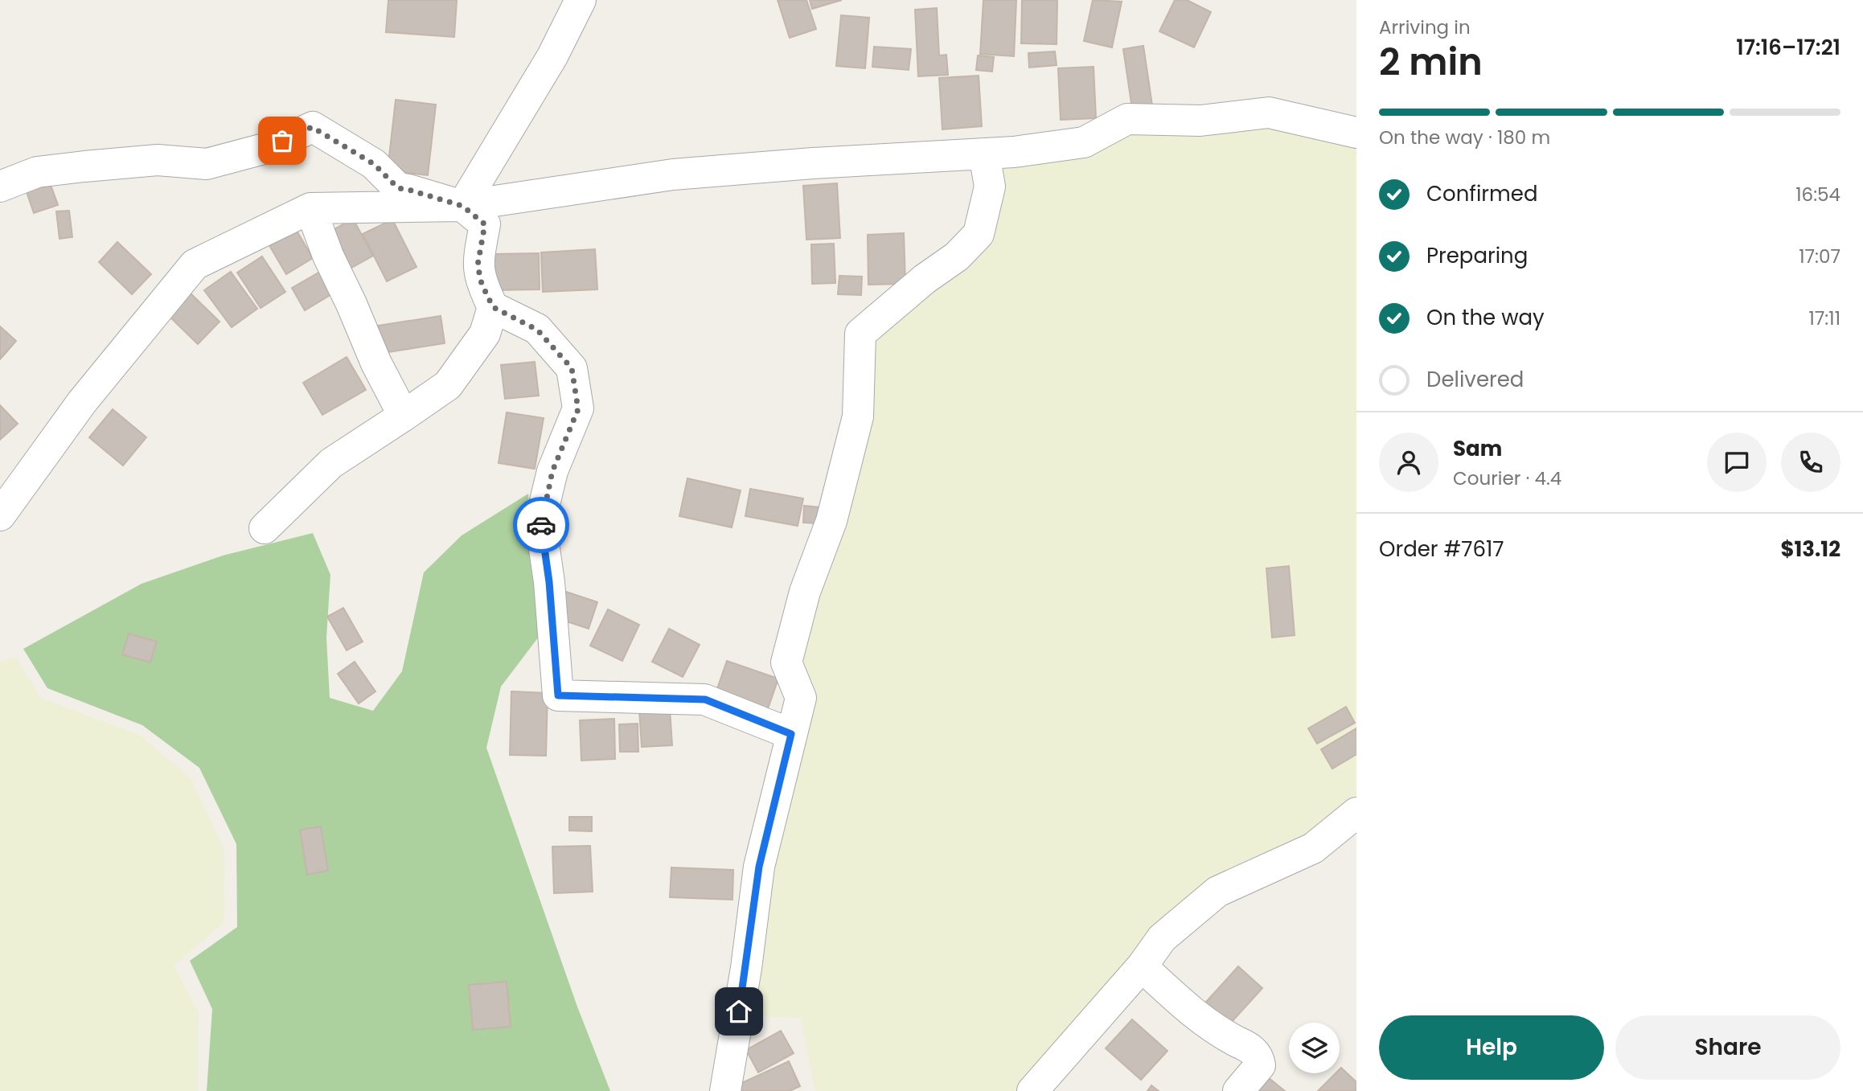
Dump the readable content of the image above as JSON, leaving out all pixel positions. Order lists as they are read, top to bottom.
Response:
{
  "page": {
    "heading": ["2 min", "Arriving in", "17:16–17:21"],
    "panel": [
      "Sam",
      "Courier · 4.4",
      "Order #7617",
      "$13.12"
    ],
    "bar": "On the way · 180 m",
    "list": [
      ["Confirmed", "16:54"],
      ["Preparing", "17:07"],
      ["On the way", "17:11"],
      "Delivered"
    ],
    "buttons": ["Help", "Share"]
  }
}
